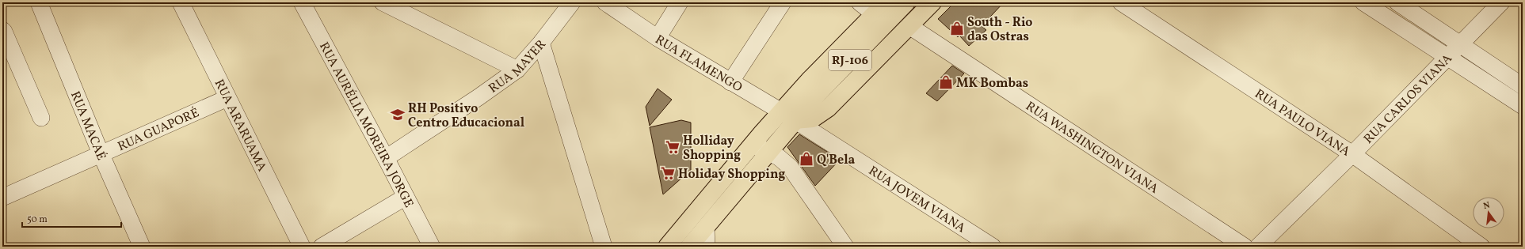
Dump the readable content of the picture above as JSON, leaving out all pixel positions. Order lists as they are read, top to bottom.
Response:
{
  "streets": {
    "main road": ["RJ-106"],
    "street": [
      "RUA FLAMENGO",
      "RUA MAYER",
      "RUA CARLOS VIANA",
      "RUA PAULO VIANA",
      "RUA AURÉLIA MOREIRA JORGE",
      "RUA MACAÉ",
      "RUA ARARUAMA",
      "RUA GUAPORÉ",
      "RUA WASHINGTON VIANA",
      "RUA JOVEM VIANA"
    ]
  },
  "crossings": [
    ["RJ-106", "RUA FLAMENGO"],
    ["RJ-106", "RUA JOVEM VIANA"],
    ["RUA FLAMENGO", "RUA JOVEM VIANA"],
    ["RUA MAYER", "RUA AURÉLIA MOREIRA JORGE"],
    ["RUA CARLOS VIANA", "RUA PAULO VIANA"],
    ["RUA MACAÉ", "RUA GUAPORÉ"],
    ["RUA ARARUAMA", "RUA GUAPORÉ"]
  ],
  "places": {
    "shop": ["South - Rio das Ostras", "MK Bombas", "Q'Bela"],
    "school or university": ["RH Positivo Centro Educacional"],
    "supermarket": ["Holliday Shopping", "Holiday Shopping"]
  },
  "scale_bar": "50 m",
  "north": "top"
}
